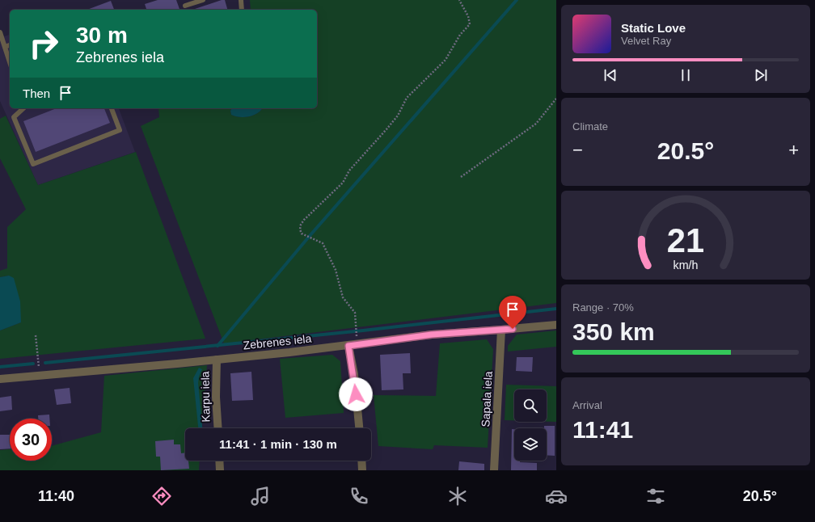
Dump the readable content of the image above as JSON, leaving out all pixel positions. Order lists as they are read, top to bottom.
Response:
{
  "streets": {
    "street": ["Zebrenes iela", "Karpu iela", "Sapala iela"]
  },
  "crossings": [
    ["Zebrenes iela", "Karpu iela"],
    ["Zebrenes iela", "Sapala iela"]
  ],
  "page": {
    "turn": ["30 m", "Zebrenes iela"],
    "song": ["Static Love", "Velvet Ray"],
    "then": "Then",
    "tile": [
      "Climate",
      ["Range · 70%", "350 km"],
      ["Arrival", "11:41"]
    ],
    "heat": ["−", "20.5°", "+"],
    "limit": "30",
    "trip": "11:41 · 1 min · 130 m",
    "tabs": ["11:40", "20.5°"],
    "gauge": ["21", "km/h"]
  }
}
